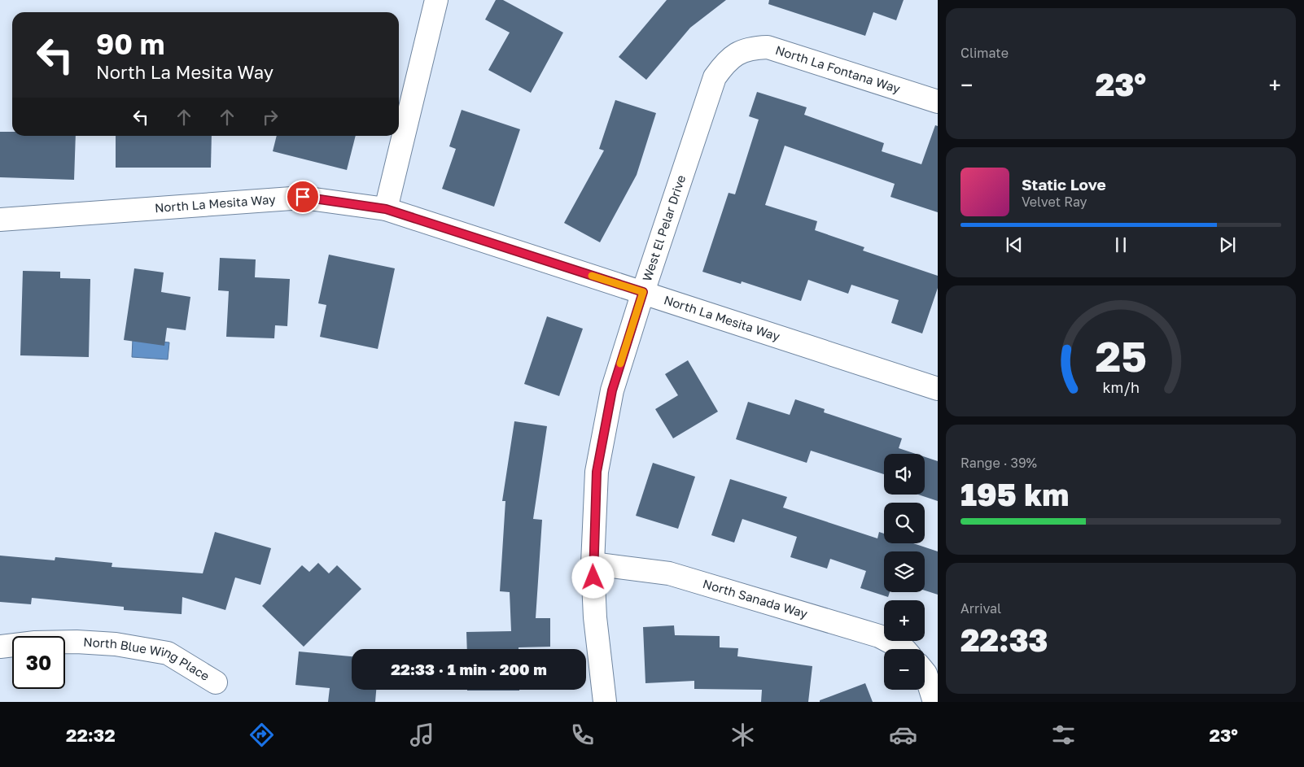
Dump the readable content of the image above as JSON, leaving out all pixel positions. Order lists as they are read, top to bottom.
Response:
{
  "streets": {
    "street": [
      "North La Fontana Way",
      "North La Mesita Way",
      "West El Pelar Drive",
      "North Sanada Way",
      "North Blue Wing Place"
    ]
  },
  "crossings": [
    ["North La Fontana Way", "West El Pelar Drive"],
    ["North La Mesita Way", "West El Pelar Drive"],
    ["West El Pelar Drive", "North Sanada Way"]
  ],
  "page": {
    "tile": [
      "Climate",
      ["Range · 39%", "195 km"],
      ["Arrival", "22:33"]
    ],
    "turn": ["90 m", "North La Mesita Way"],
    "heat": ["−", "23°", "+"],
    "song": ["Static Love", "Velvet Ray"],
    "map_buttons": ["+", "−"],
    "limit": "30",
    "trip": "22:33 · 1 min · 200 m",
    "tabs": ["22:32", "23°"],
    "gauge": ["25", "km/h"]
  }
}
